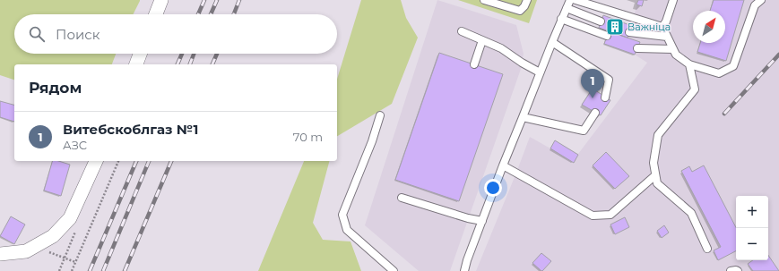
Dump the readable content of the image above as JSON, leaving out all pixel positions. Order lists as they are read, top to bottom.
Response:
{
  "places": {
    "building": ["Важніца"]
  },
  "north": "top right",
  "page": {
    "search": "Поиск",
    "heading": "Рядом",
    "pins": "1",
    "list": [
      {
        "mark": "1",
        "name": "Витебскоблгаз №1",
        "note": "АЗС",
        "value": "70 m"
      }
    ],
    "map_buttons": ["+", "−"]
  }
}
